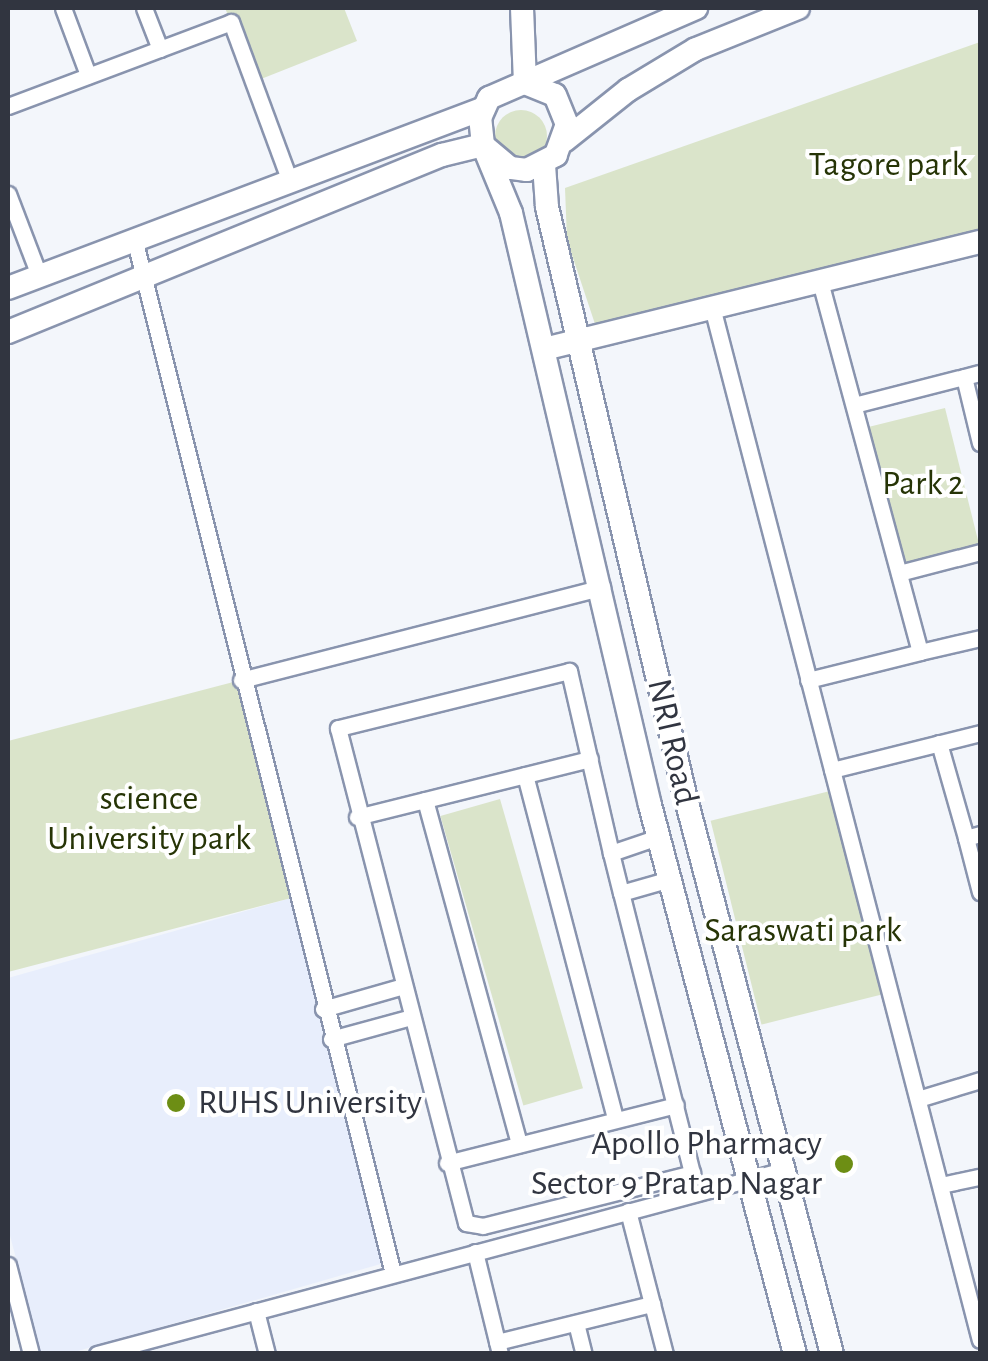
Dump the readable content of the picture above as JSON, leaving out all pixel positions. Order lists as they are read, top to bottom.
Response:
{
  "streets": {
    "street": ["NRI Road"]
  },
  "parks": [
    "Tagore park",
    "Park 2",
    "science University park",
    "Saraswati park"
  ],
  "places": ["RUHS University", "Apollo Pharmacy Sector 9 Pratap Nagar"]
}
